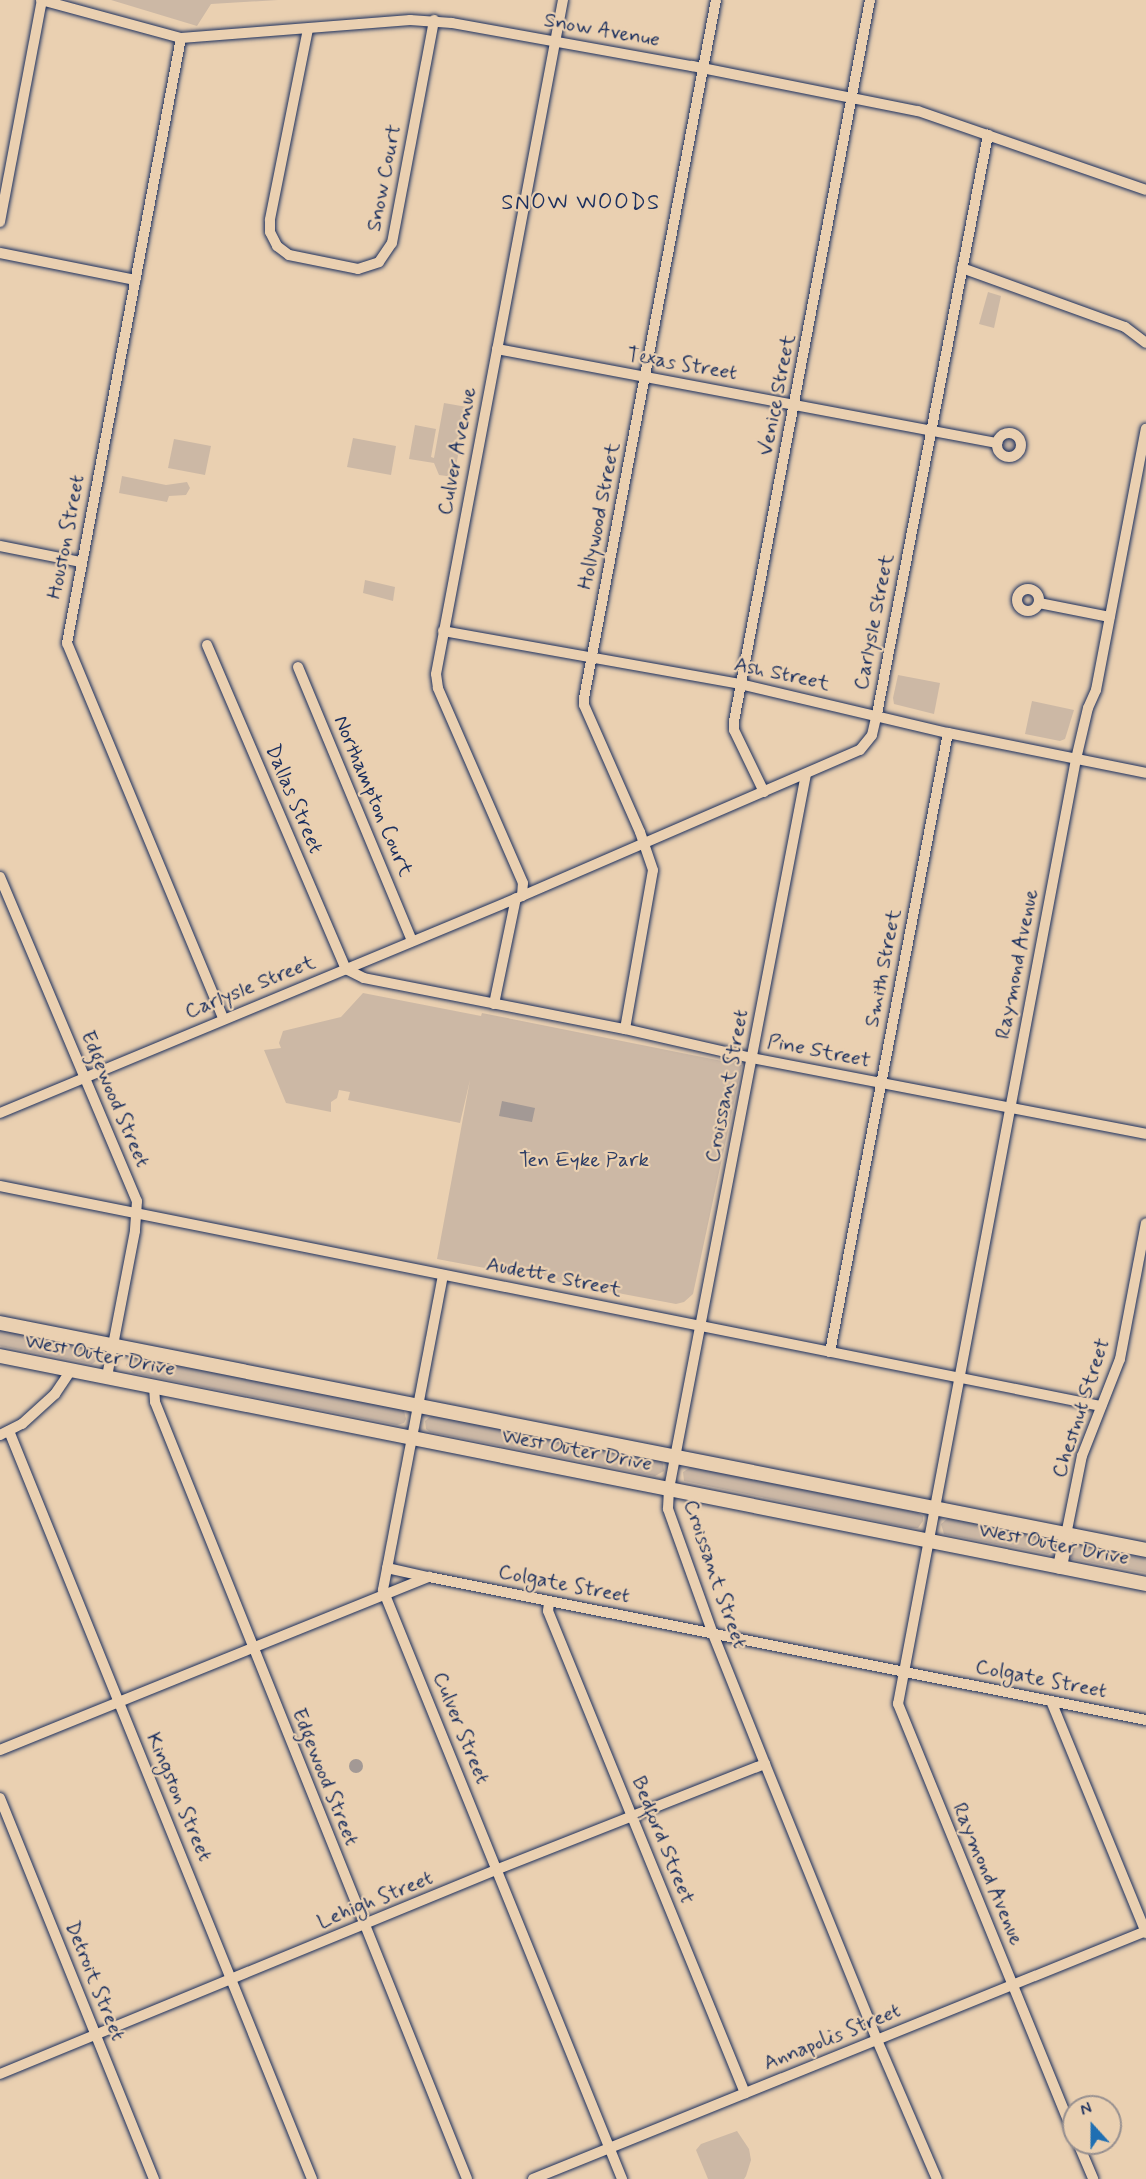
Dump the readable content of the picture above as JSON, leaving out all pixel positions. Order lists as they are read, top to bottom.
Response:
{
  "streets": {
    "main road": ["West Outer Drive"],
    "street": [
      "Snow Avenue",
      "Snow Court",
      "Texas Street",
      "Venice Street",
      "Culver Avenue",
      "Hollywood Street",
      "Houston Street",
      "Carlysle Street",
      "Ash Street",
      "Northampton Court",
      "Dallas Street",
      "Raymond Avenue",
      "Smith Street",
      "Pine Street",
      "Croissant Street",
      "Edgewood Street",
      "Audette Street",
      "Chestnut Street",
      "Colgate Street",
      "Culver Street",
      "Kingston Street",
      "Bedford Street",
      "Lehigh Street",
      "Detroit Street",
      "Annapolis Street"
    ]
  },
  "crossings": [
    ["Snow Avenue", "Snow Court"],
    ["Snow Avenue", "Venice Street"],
    ["Snow Avenue", "Culver Avenue"],
    ["Snow Avenue", "Hollywood Street"],
    ["Snow Avenue", "Houston Street"],
    ["Snow Avenue", "Carlysle Street"],
    ["Texas Street", "Venice Street"],
    ["Texas Street", "Culver Avenue"],
    ["Texas Street", "Hollywood Street"],
    ["Texas Street", "Carlysle Street"],
    ["Venice Street", "Carlysle Street"],
    ["Venice Street", "Ash Street"],
    ["Culver Avenue", "Carlysle Street"],
    ["Culver Avenue", "Ash Street"],
    ["Culver Avenue", "Pine Street"],
    ["Hollywood Street", "Carlysle Street"],
    ["Hollywood Street", "Ash Street"],
    ["Hollywood Street", "Pine Street"],
    ["Houston Street", "Carlysle Street"],
    ["Carlysle Street", "Ash Street"],
    ["Carlysle Street", "Northampton Court"],
    ["Carlysle Street", "Dallas Street"],
    ["Carlysle Street", "Pine Street"],
    ["Carlysle Street", "Croissant Street"],
    ["Carlysle Street", "Edgewood Street"],
    ["Ash Street", "Raymond Avenue"],
    ["Ash Street", "Smith Street"],
    ["Dallas Street", "Pine Street"],
    ["Raymond Avenue", "Pine Street"],
    ["Raymond Avenue", "Audette Street"],
    ["Raymond Avenue", "West Outer Drive"],
    ["Raymond Avenue", "Colgate Street"],
    ["Raymond Avenue", "Annapolis Street"],
    ["Smith Street", "Pine Street"],
    ["Smith Street", "Audette Street"],
    ["Pine Street", "Croissant Street"],
    ["Croissant Street", "Audette Street"],
    ["Croissant Street", "West Outer Drive"],
    ["Croissant Street", "Colgate Street"],
    ["Croissant Street", "Lehigh Street"],
    ["Croissant Street", "Annapolis Street"],
    ["Edgewood Street", "Audette Street"],
    ["Edgewood Street", "West Outer Drive"],
    ["Edgewood Street", "Lehigh Street"],
    ["Audette Street", "Chestnut Street"],
    ["Audette Street", "Culver Street"],
    ["West Outer Drive", "Chestnut Street"],
    ["West Outer Drive", "Culver Street"],
    ["Colgate Street", "Culver Street"],
    ["Colgate Street", "Bedford Street"],
    ["Culver Street", "Lehigh Street"],
    ["Culver Street", "Annapolis Street"],
    ["Kingston Street", "Lehigh Street"],
    ["Bedford Street", "Lehigh Street"],
    ["Bedford Street", "Annapolis Street"],
    ["Lehigh Street", "Detroit Street"]
  ],
  "districts": ["SNOW WOODS"],
  "parks": ["Ten Eyke Park"],
  "north": "top"
}
